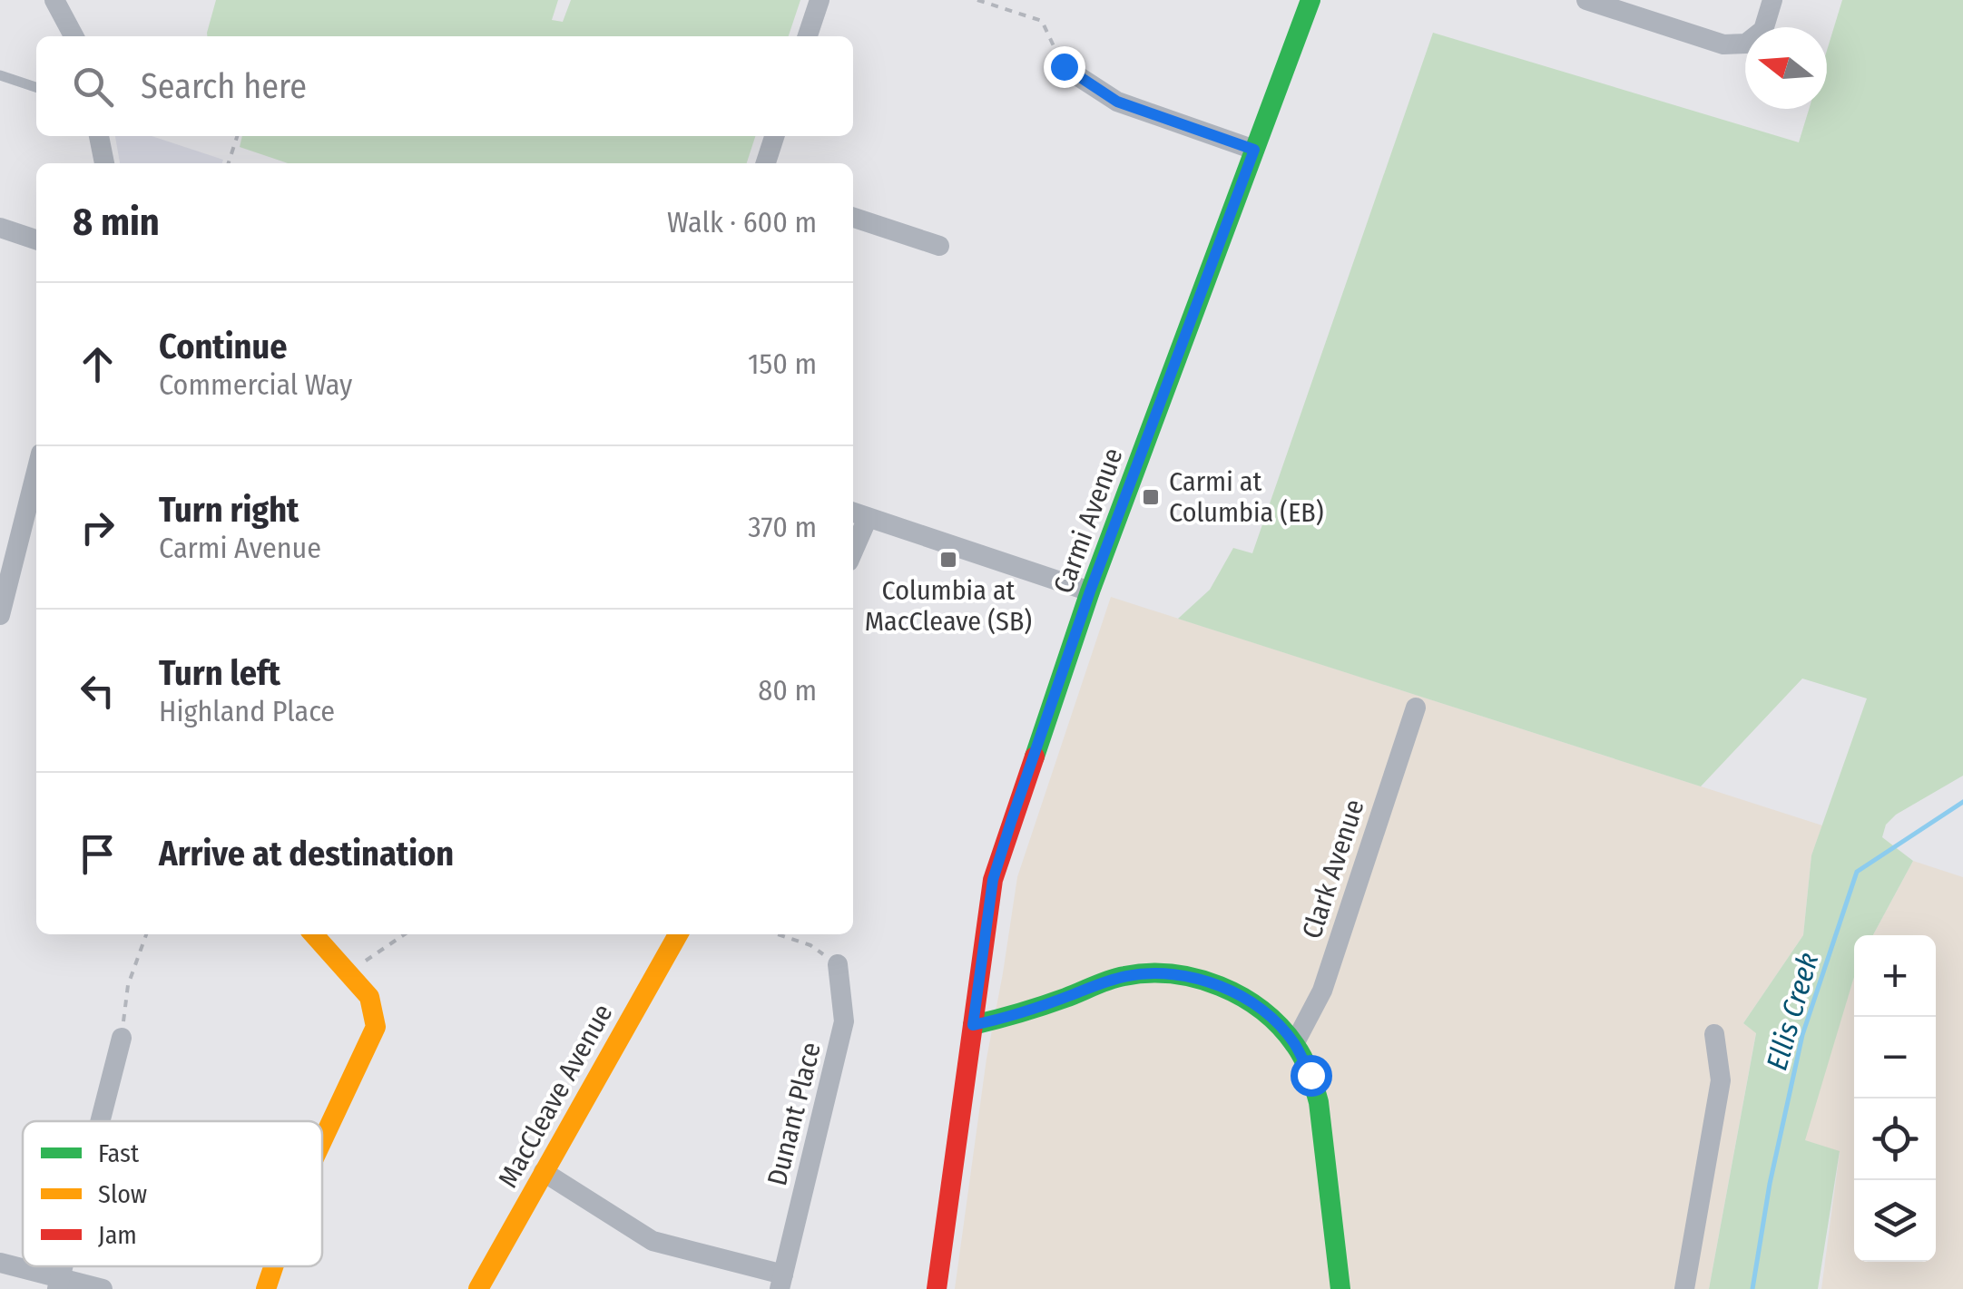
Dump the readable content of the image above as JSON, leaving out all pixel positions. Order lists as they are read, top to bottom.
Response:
{
  "streets": {
    "street": [
      "Carmi Avenue",
      "Clark Avenue",
      "MacCleave Avenue",
      "Dunant Place"
    ]
  },
  "water": ["Ellis Creek"],
  "places": {
    "transit": ["Carmi at Columbia (EB)", "Columbia at MacCleave (SB)"]
  },
  "legend": ["Fast", "Slow", "Jam"],
  "north": "left",
  "page": {
    "search": "Search here",
    "heading": ["8 min", "Walk · 600 m"],
    "list": [
      ["Continue", "Commercial Way", "150 m"],
      ["Turn right", "Carmi Avenue", "370 m"],
      ["Turn left", "Highland Place", "80 m"],
      "Arrive at destination"
    ],
    "map_buttons": ["+", "−"]
  }
}
